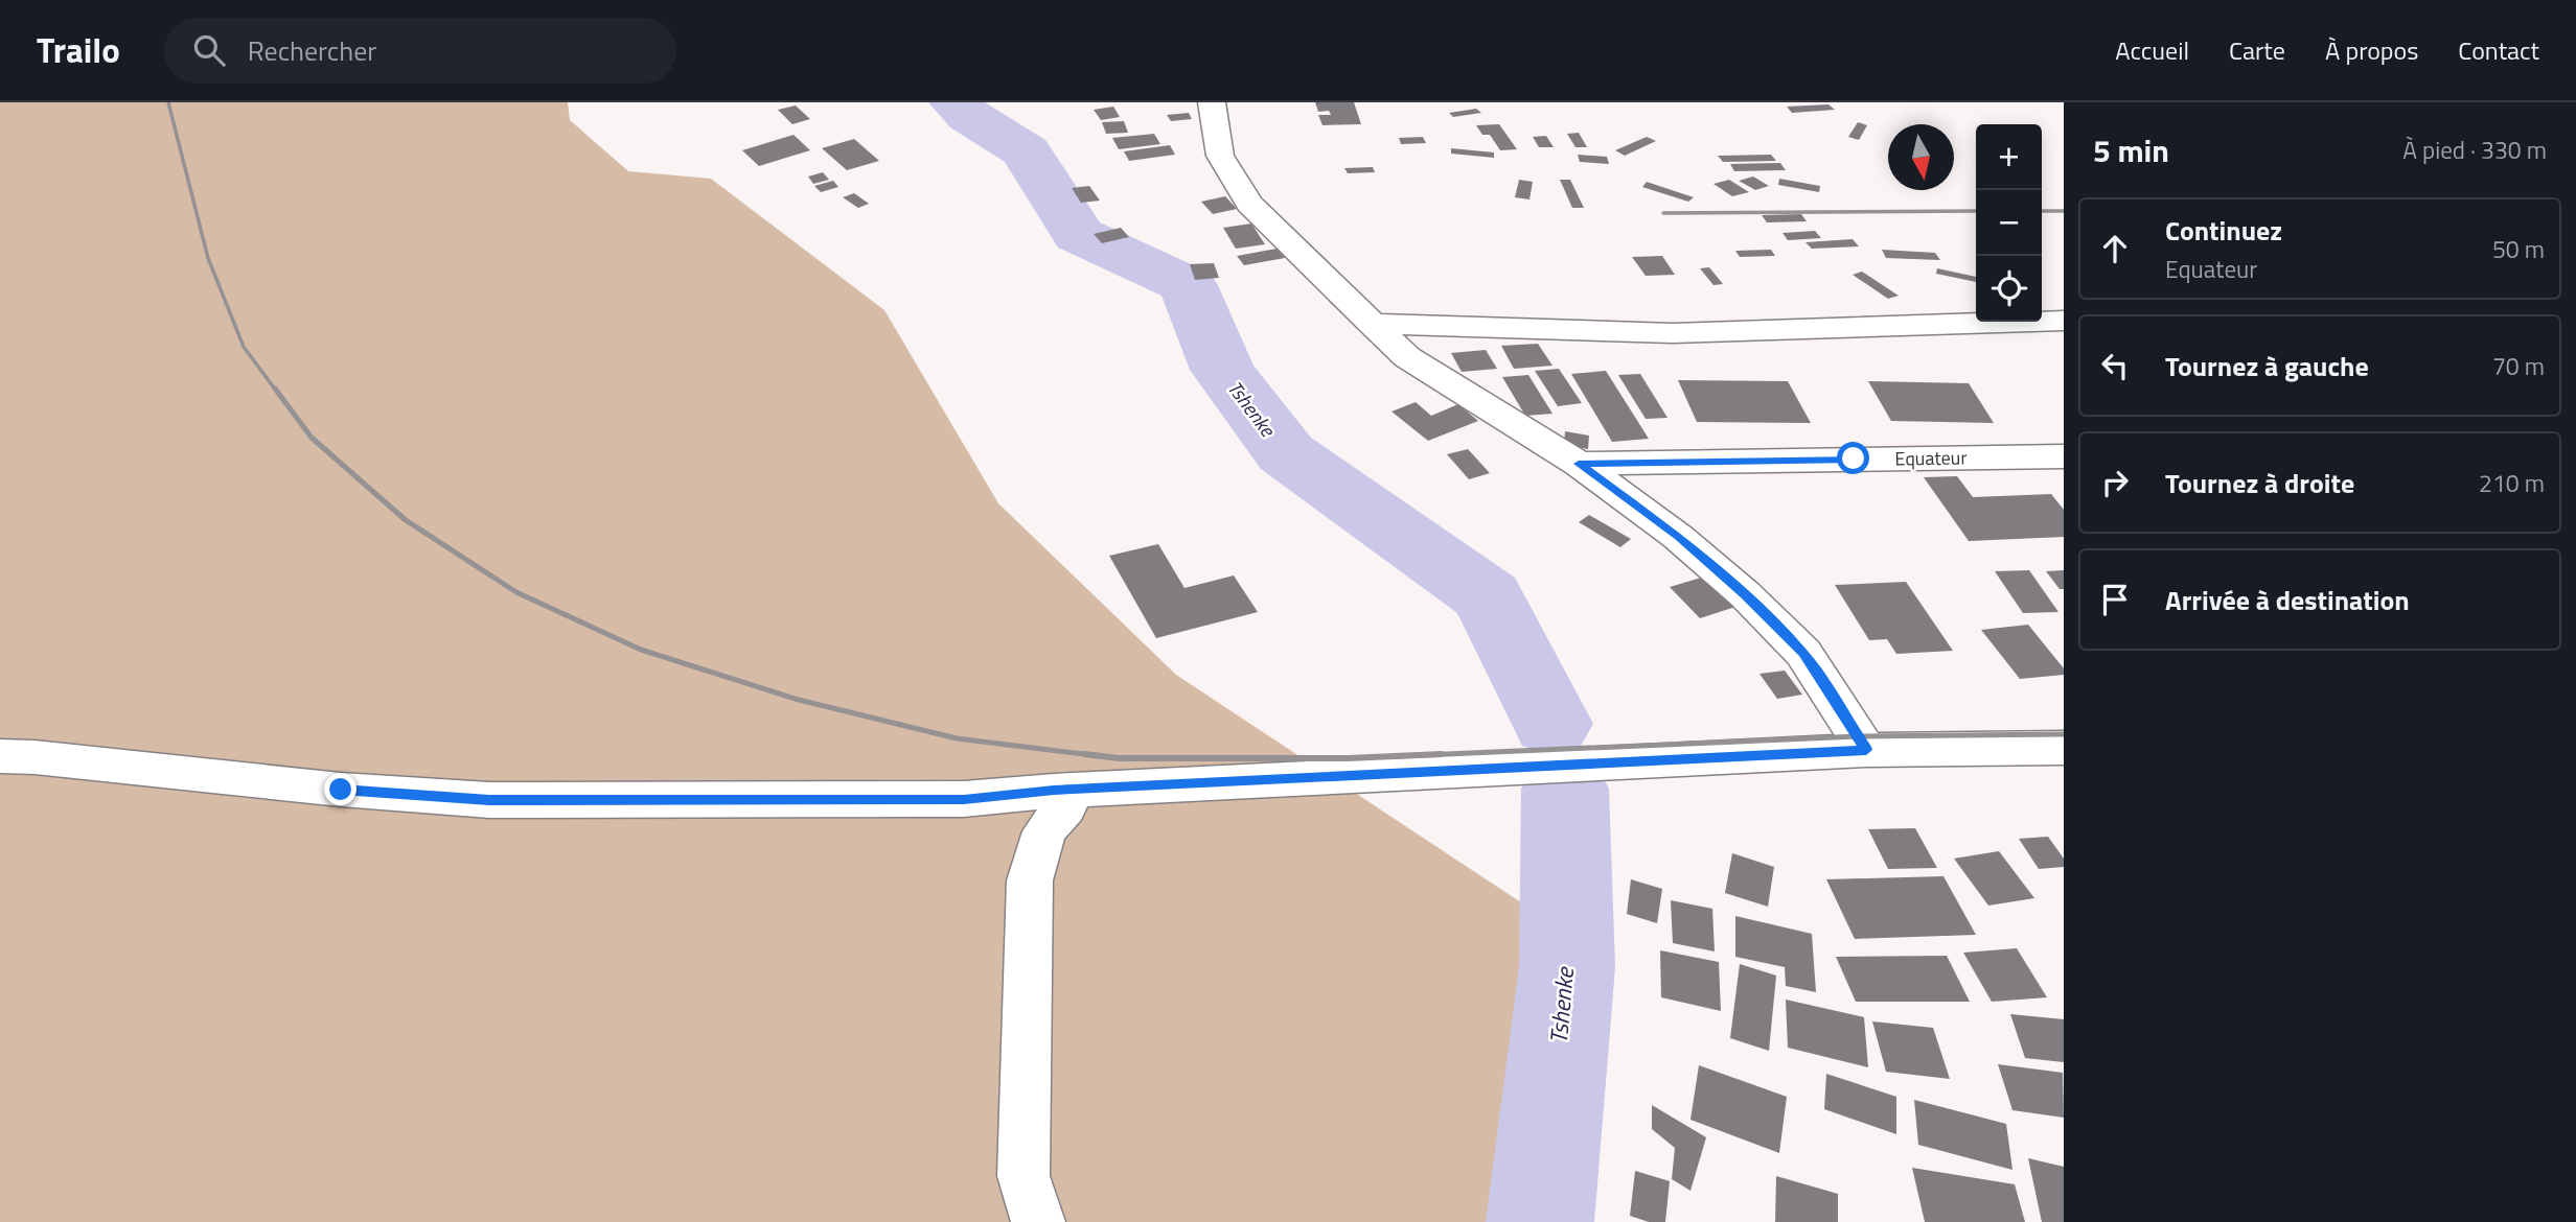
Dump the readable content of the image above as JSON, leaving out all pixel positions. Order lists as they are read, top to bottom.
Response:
{
  "streets": {
    "street": ["Equateur"]
  },
  "water": ["Tshenke"],
  "north": "bottom",
  "page": {
    "header": "Trailo",
    "search": "Rechercher",
    "nav": [
      "Accueil",
      "Carte",
      "À propos",
      "Contact"
    ],
    "heading": ["5 min", "À pied · 330 m"],
    "map_buttons": ["+", "−"],
    "list": [
      ["Continuez", "Equateur", "50 m"],
      ["Tournez à gauche", "70 m"],
      ["Tournez à droite", "210 m"],
      "Arrivée à destination"
    ]
  }
}
